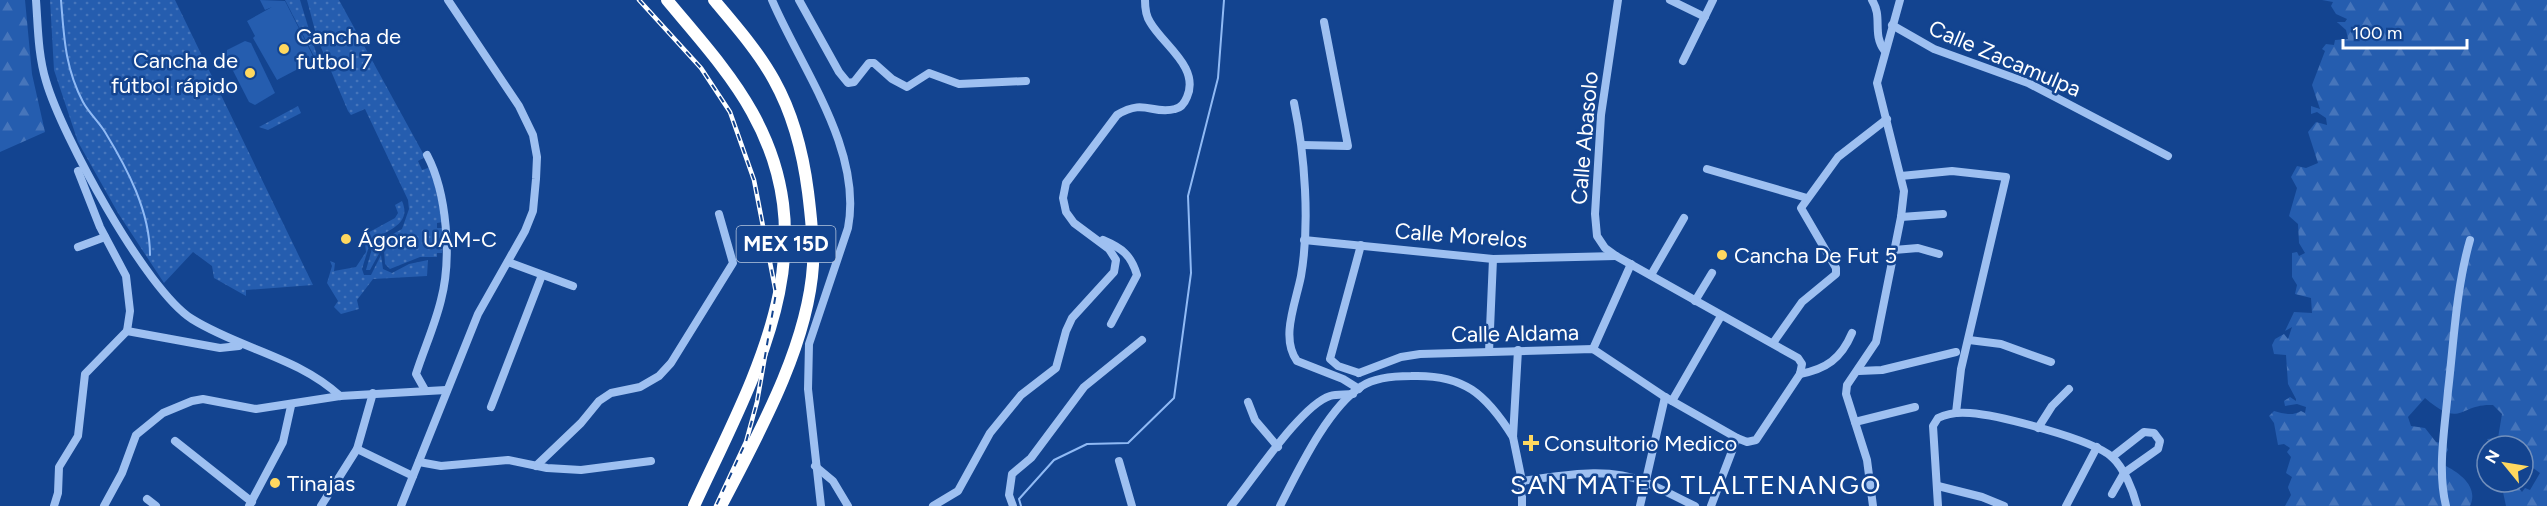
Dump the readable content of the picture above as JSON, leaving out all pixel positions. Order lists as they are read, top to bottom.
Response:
{
  "streets": {
    "highway": ["MEX 15D"],
    "street": [
      "Calle Zacamulpa",
      "Calle Abasolo",
      "Calle Morelos",
      "Calle Aldama"
    ]
  },
  "crossings": [
    ["Calle Abasolo", "Calle Morelos"],
    ["Calle Abasolo", "Calle Aldama"]
  ],
  "districts": ["SAN MATEO TLALTENANGO"],
  "places": {
    "other": [
      "Cancha de futbol 7",
      "Cancha de fútbol rápido",
      "Ágora UAM-C",
      "Cancha De Fut 5",
      "Tinajas"
    ],
    "health": ["Consultorio Medico"]
  },
  "scale_bar": "100 m",
  "north": "top left"
}
